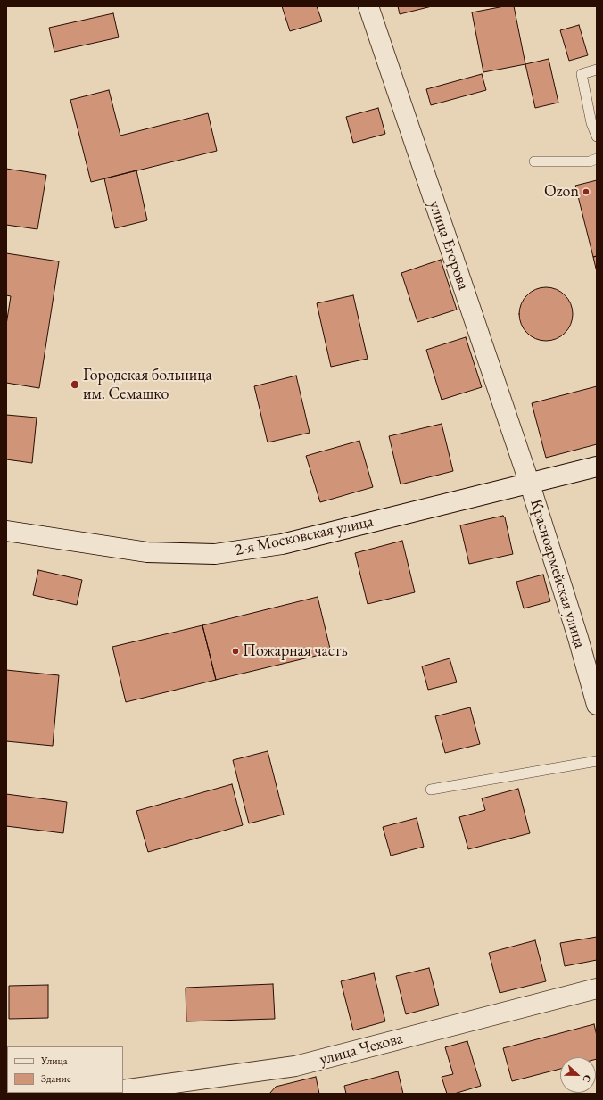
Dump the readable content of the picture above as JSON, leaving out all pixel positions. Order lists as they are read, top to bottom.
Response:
{
  "streets": {
    "street": [
      "улица Егорова",
      "2-я Московская улица",
      "Красноармейская улица",
      "улица Чехова"
    ]
  },
  "crossings": [
    ["улица Егорова", "2-я Московская улица"],
    ["улица Егорова", "Красноармейская улица"],
    ["2-я Московская улица", "Красноармейская улица"]
  ],
  "places": ["Ozon", "Городская больница им. Семашко", "Пожарная часть"],
  "legend": ["Улица", "Здание"],
  "north": "right"
}
